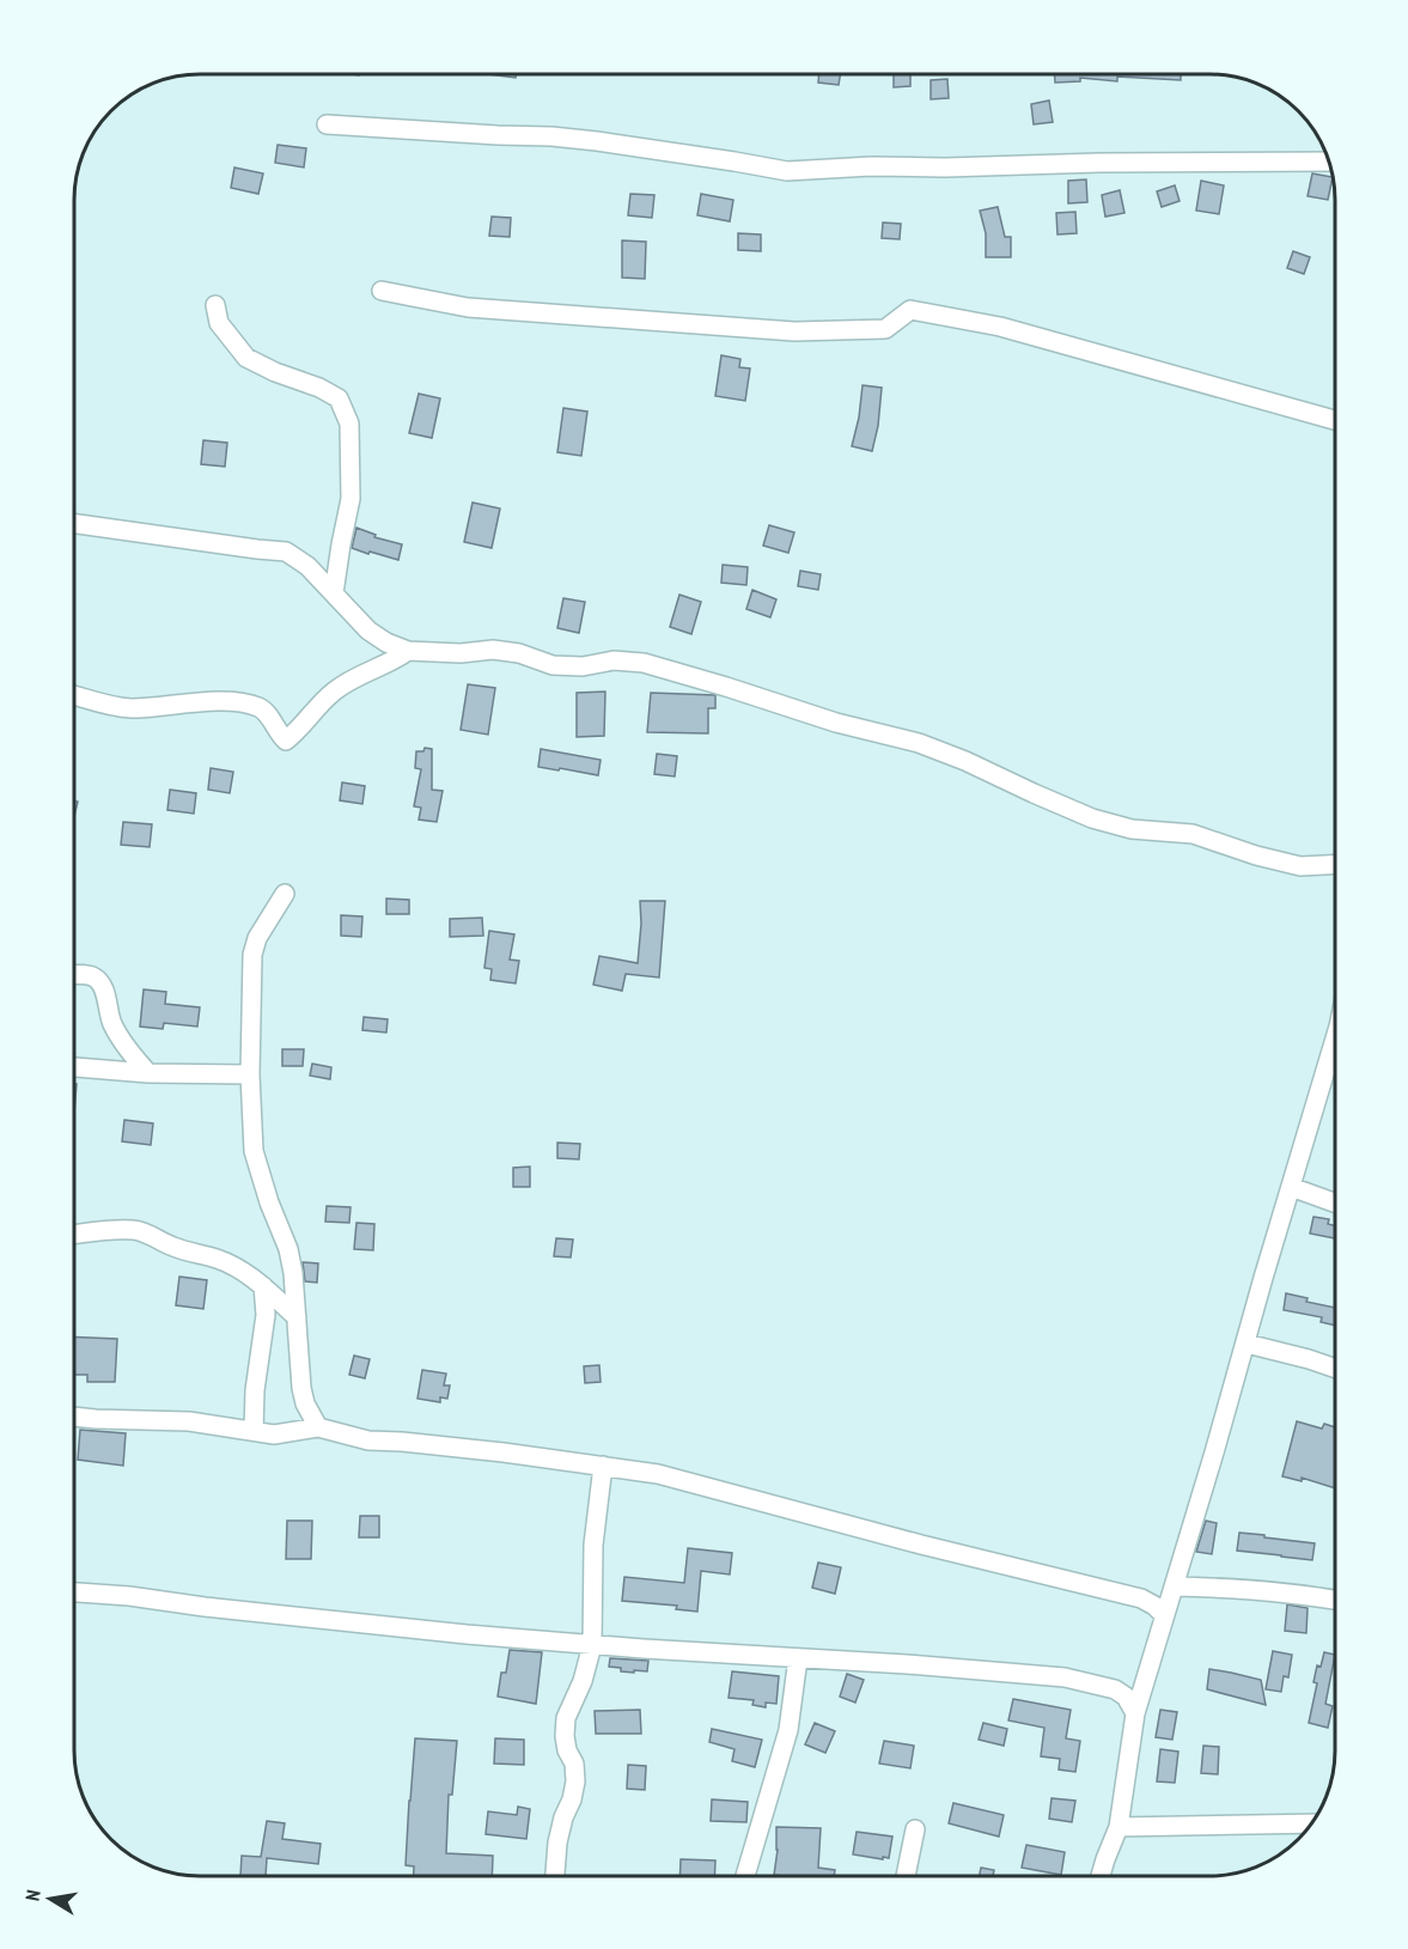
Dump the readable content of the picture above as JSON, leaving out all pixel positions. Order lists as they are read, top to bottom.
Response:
{
  "north": "left"
}
